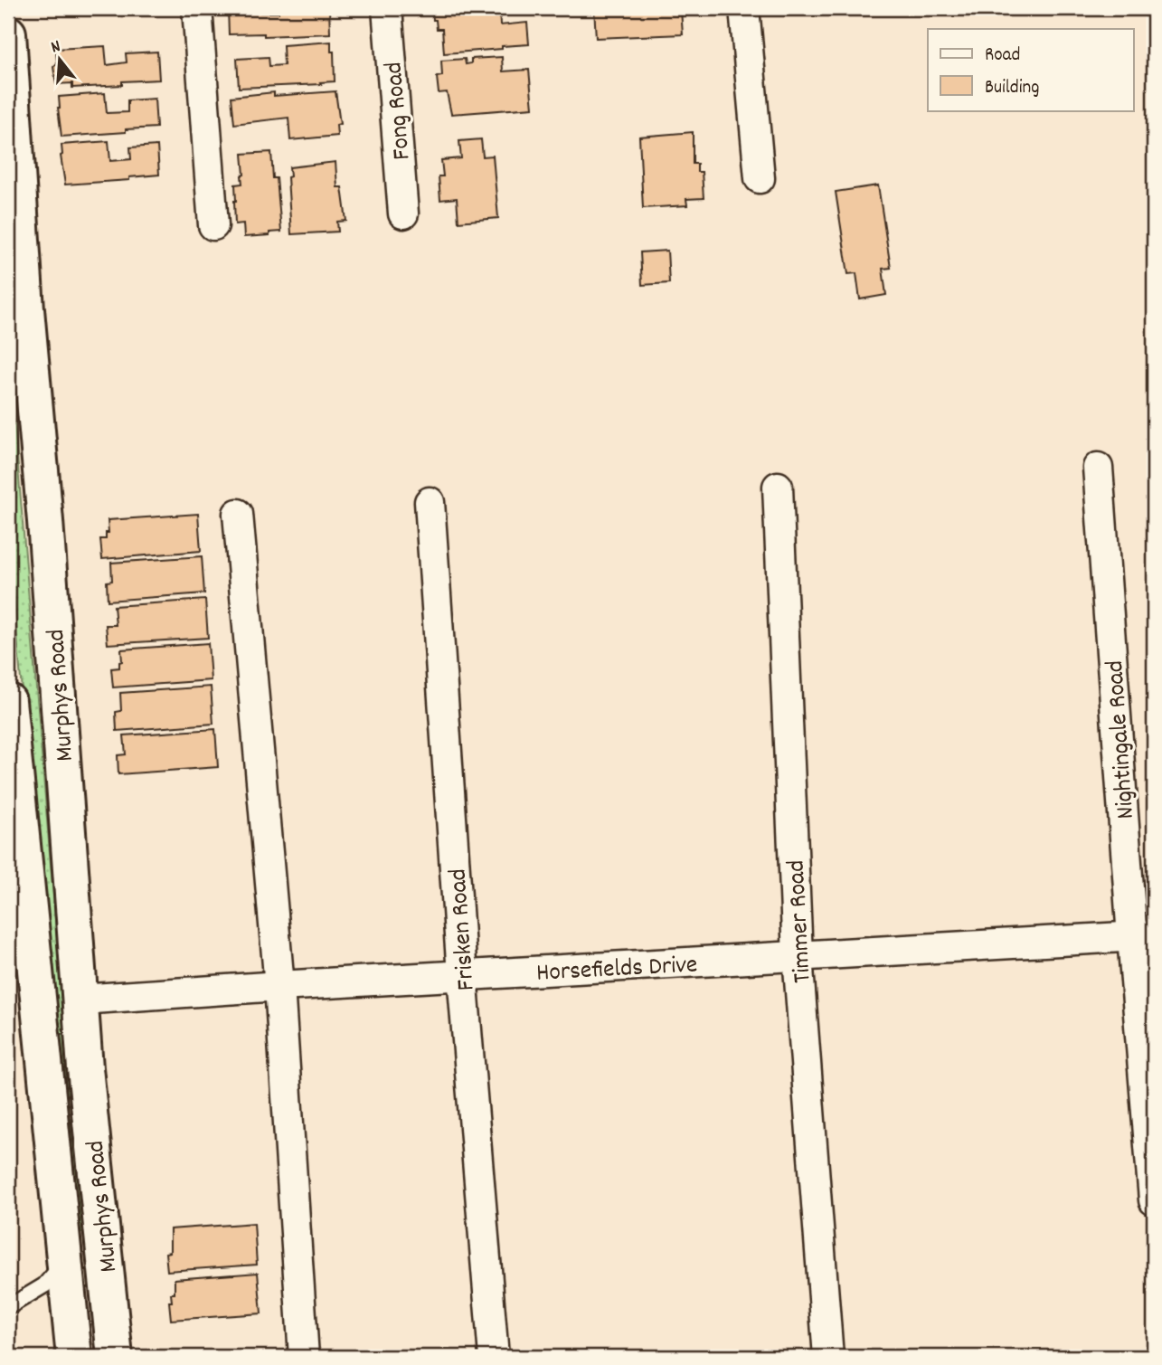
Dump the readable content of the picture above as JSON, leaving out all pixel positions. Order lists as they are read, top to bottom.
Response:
{
  "streets": {
    "main road": ["Murphys Road"],
    "street": [
      "Fong Road",
      "Nightingale Road",
      "Timmer Road",
      "Frisken Road",
      "Horsefields Drive"
    ]
  },
  "crossings": [
    ["Murphys Road", "Horsefields Drive"],
    ["Nightingale Road", "Horsefields Drive"],
    ["Timmer Road", "Horsefields Drive"],
    ["Frisken Road", "Horsefields Drive"]
  ],
  "legend": ["Road", "Building"],
  "north": "top"
}
